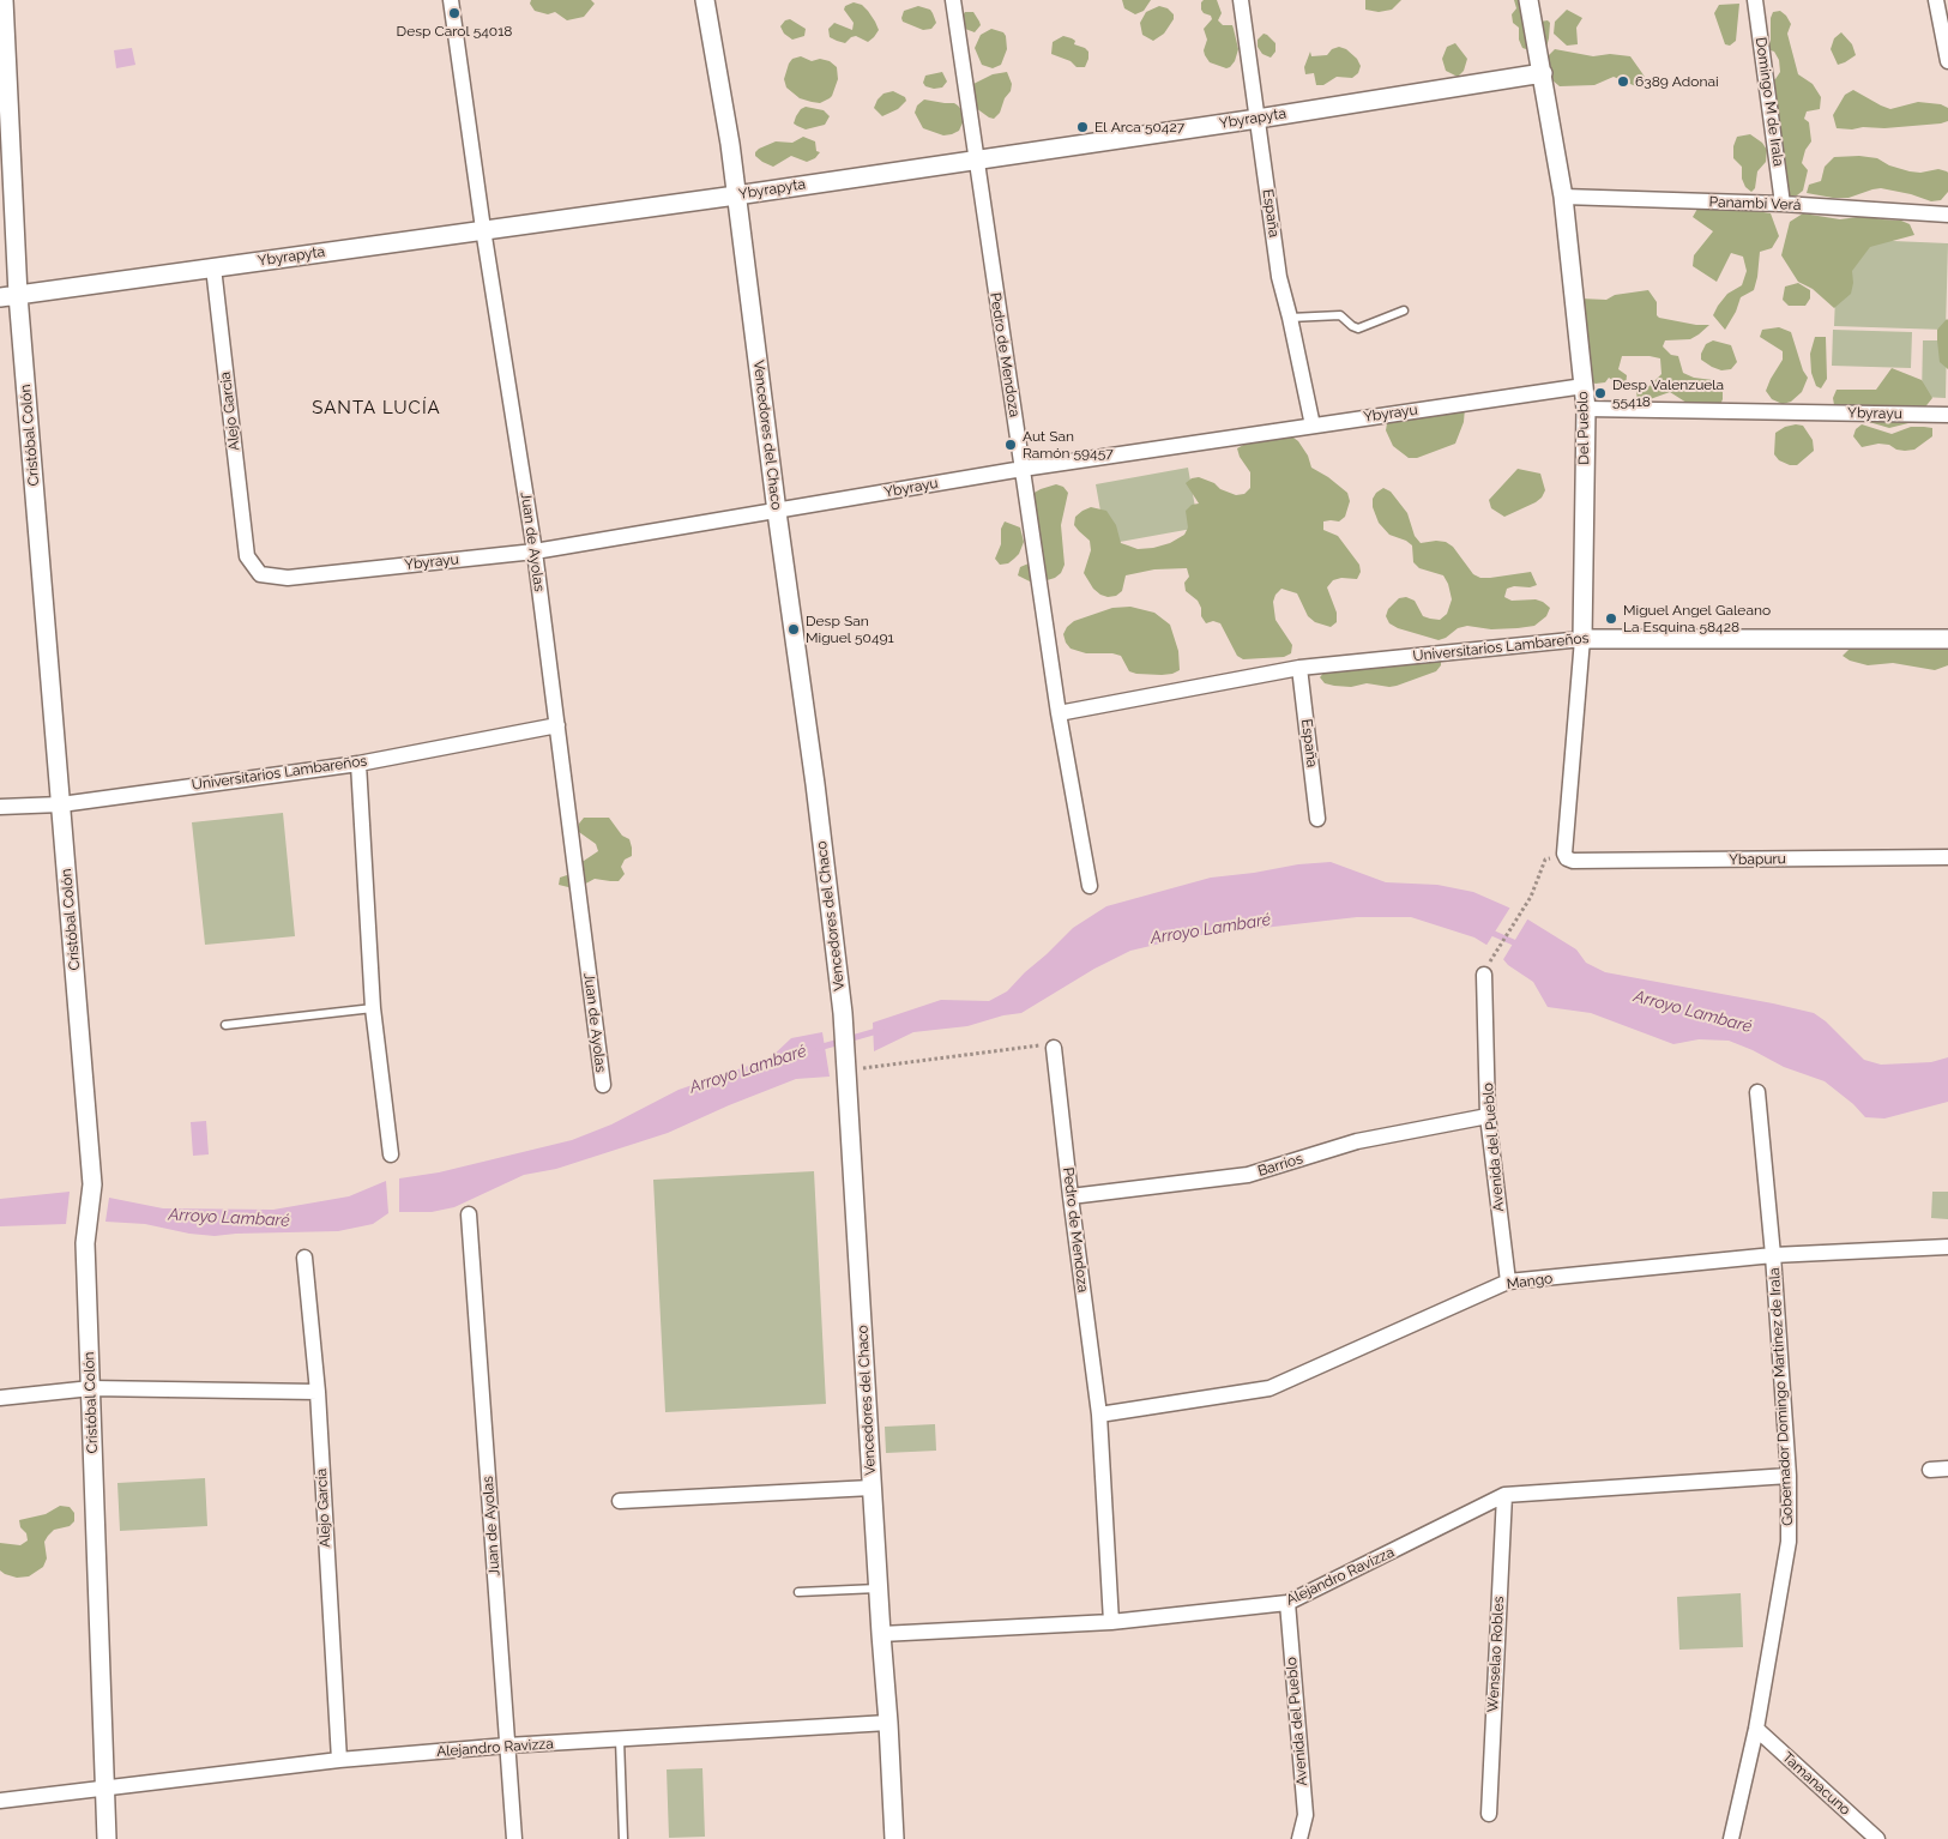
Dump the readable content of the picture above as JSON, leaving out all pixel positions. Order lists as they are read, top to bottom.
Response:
{
  "streets": {
    "street": [
      "Domingo M de Irala",
      "Ybyrapyta",
      "Panambi Verá",
      "España",
      "Pedro de Mendoza",
      "Alejo Garcia",
      "Ybyrayu",
      "Del Pueblo",
      "Cristóbal Colón",
      "Vencedores del Chaco",
      "Juan de Ayolas",
      "Universitarios Lambareños",
      "Ybapuru",
      "Avenida del Pueblo",
      "Barrios",
      "Mango",
      "Gobernador Domingo Martínez de Irala",
      "Alejo García",
      "Alejandro Ravizza",
      "Wenselao Robles",
      "Tamanacuno"
    ]
  },
  "crossings": [
    ["Domingo M de Irala", "Panambi Verá"],
    ["Ybyrapyta", "España"],
    ["Ybyrapyta", "Pedro de Mendoza"],
    ["Ybyrapyta", "Alejo Garcia"],
    ["Ybyrapyta", "Del Pueblo"],
    ["Ybyrapyta", "Cristóbal Colón"],
    ["Ybyrapyta", "Vencedores del Chaco"],
    ["Ybyrapyta", "Juan de Ayolas"],
    ["Panambi Verá", "Del Pueblo"],
    ["España", "Ybyrayu"],
    ["España", "Universitarios Lambareños"],
    ["Pedro de Mendoza", "Ybyrayu"],
    ["Pedro de Mendoza", "Universitarios Lambareños"],
    ["Pedro de Mendoza", "Barrios"],
    ["Pedro de Mendoza", "Mango"],
    ["Pedro de Mendoza", "Alejandro Ravizza"],
    ["Alejo Garcia", "Ybyrayu"],
    ["Ybyrayu", "Del Pueblo"],
    ["Ybyrayu", "Vencedores del Chaco"],
    ["Ybyrayu", "Juan de Ayolas"],
    ["Del Pueblo", "Universitarios Lambareños"],
    ["Del Pueblo", "Ybapuru"],
    ["Cristóbal Colón", "Universitarios Lambareños"],
    ["Cristóbal Colón", "Alejandro Ravizza"],
    ["Vencedores del Chaco", "Alejandro Ravizza"],
    ["Juan de Ayolas", "Universitarios Lambareños"],
    ["Juan de Ayolas", "Alejandro Ravizza"],
    ["Avenida del Pueblo", "Barrios"],
    ["Avenida del Pueblo", "Mango"],
    ["Avenida del Pueblo", "Alejandro Ravizza"],
    ["Mango", "Gobernador Domingo Martínez de Irala"],
    ["Gobernador Domingo Martínez de Irala", "Alejandro Ravizza"],
    ["Gobernador Domingo Martínez de Irala", "Tamanacuno"],
    ["Alejo García", "Alejandro Ravizza"],
    ["Alejandro Ravizza", "Wenselao Robles"]
  ],
  "districts": ["SANTA LUCÍA"],
  "water": ["Arroyo Lambaré"],
  "places": [
    "Desp Carol 54018",
    "6389 Adonai",
    "El Arca 50427",
    "Desp Valenzuela 55418",
    "Aut San Ramón 59457",
    "Miguel Angel Galeano La Esquina 58428",
    "Desp San Miguel 50491"
  ]
}
